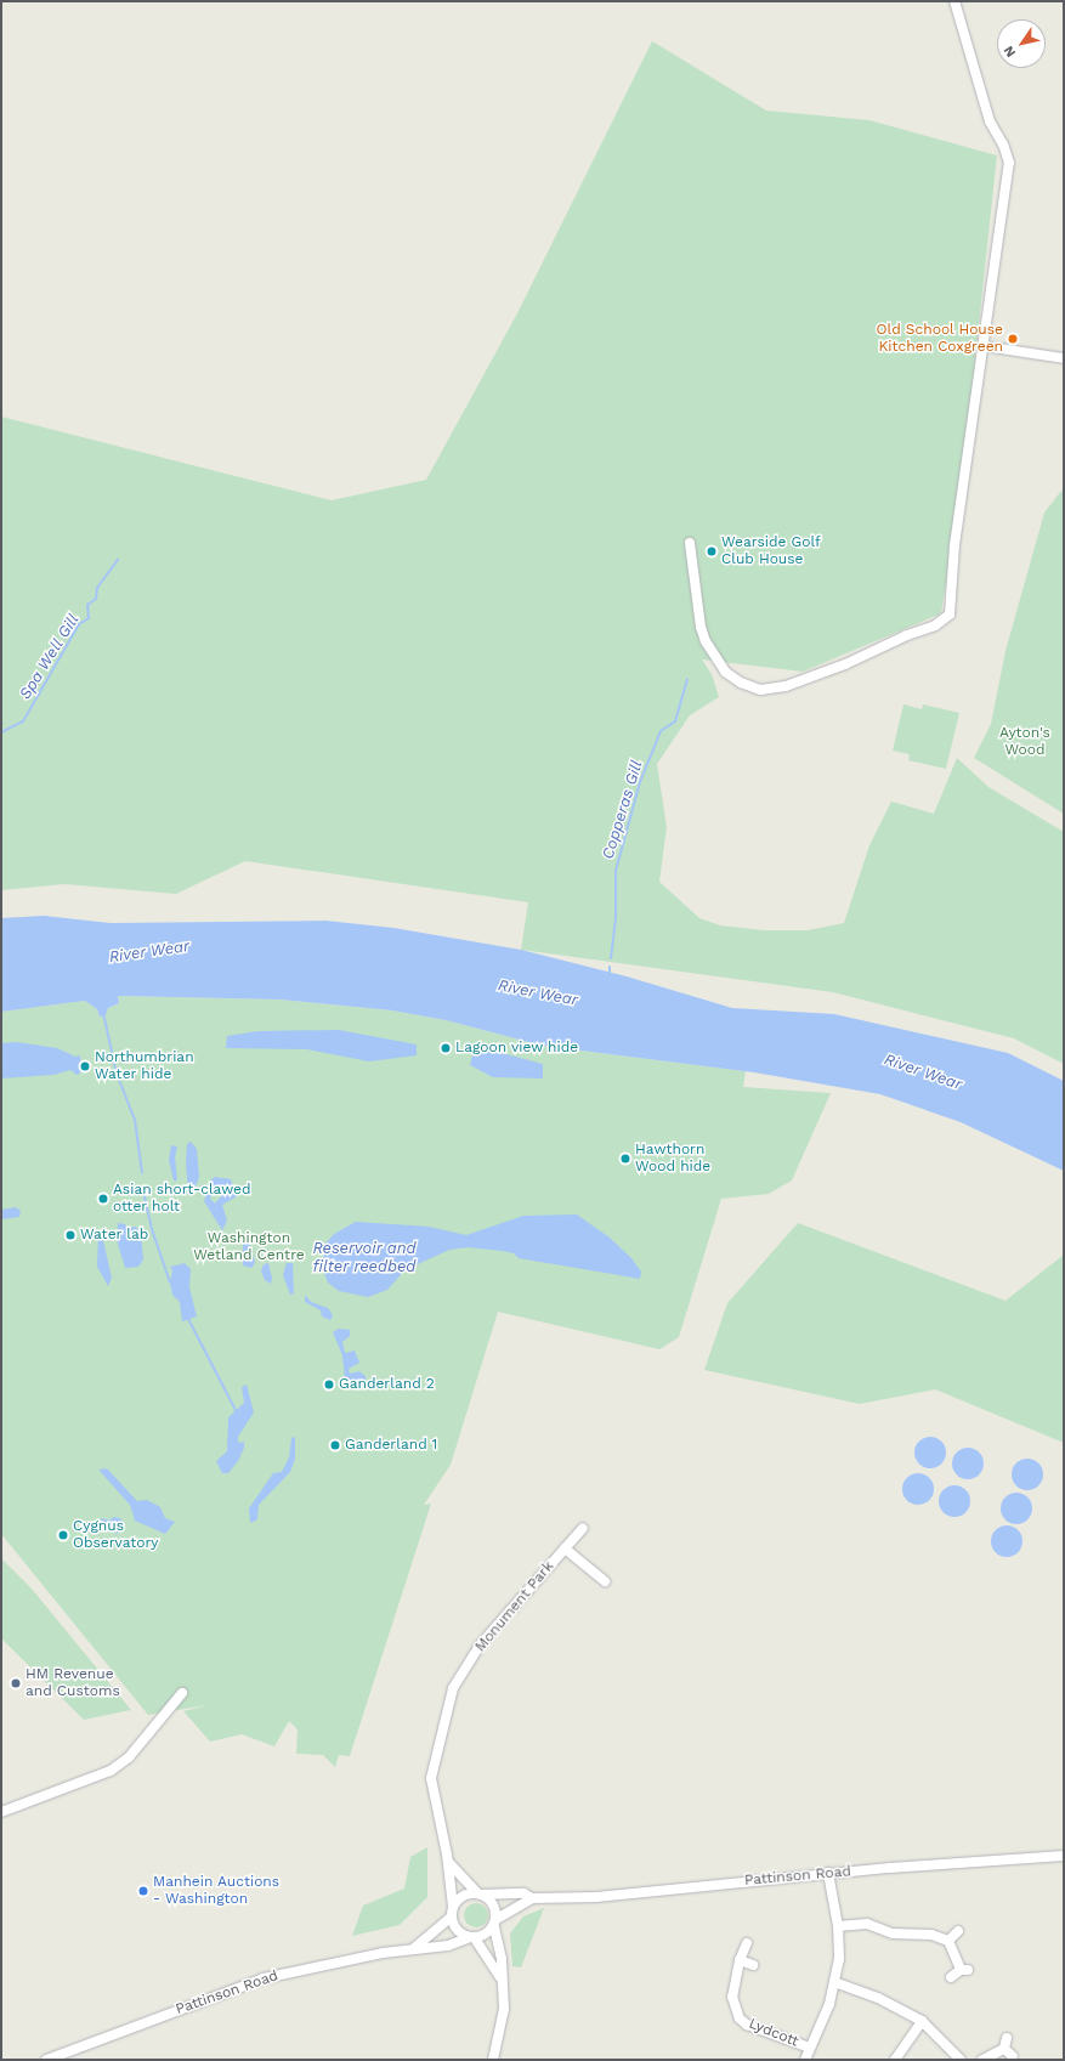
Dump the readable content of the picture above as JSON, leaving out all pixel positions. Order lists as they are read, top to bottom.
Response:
{
  "streets": {
    "street": ["Monument Park", "Pattinson Road", "Lydcott"]
  },
  "crossings": [
    ["Monument Park", "Pattinson Road"]
  ],
  "water": [
    "Spa Well Gill",
    "Copperas Gill",
    "River Wear",
    "Reservoir and filter reedbed"
  ],
  "parks": ["Ayton's Wood", "Washington Wetland Centre"],
  "places": [
    "Old School House Kitchen Coxgreen",
    "Wearside Golf Club House",
    "Lagoon view hide",
    "Northumbrian Water hide",
    "Hawthorn Wood hide",
    "Asian short-clawed otter holt",
    "Water lab",
    "Ganderland 2",
    "Ganderland 1",
    "Cygnus Observatory",
    "HM Revenue and Customs",
    "Manhein Auctions - Washington"
  ],
  "north": "bottom left"
}
